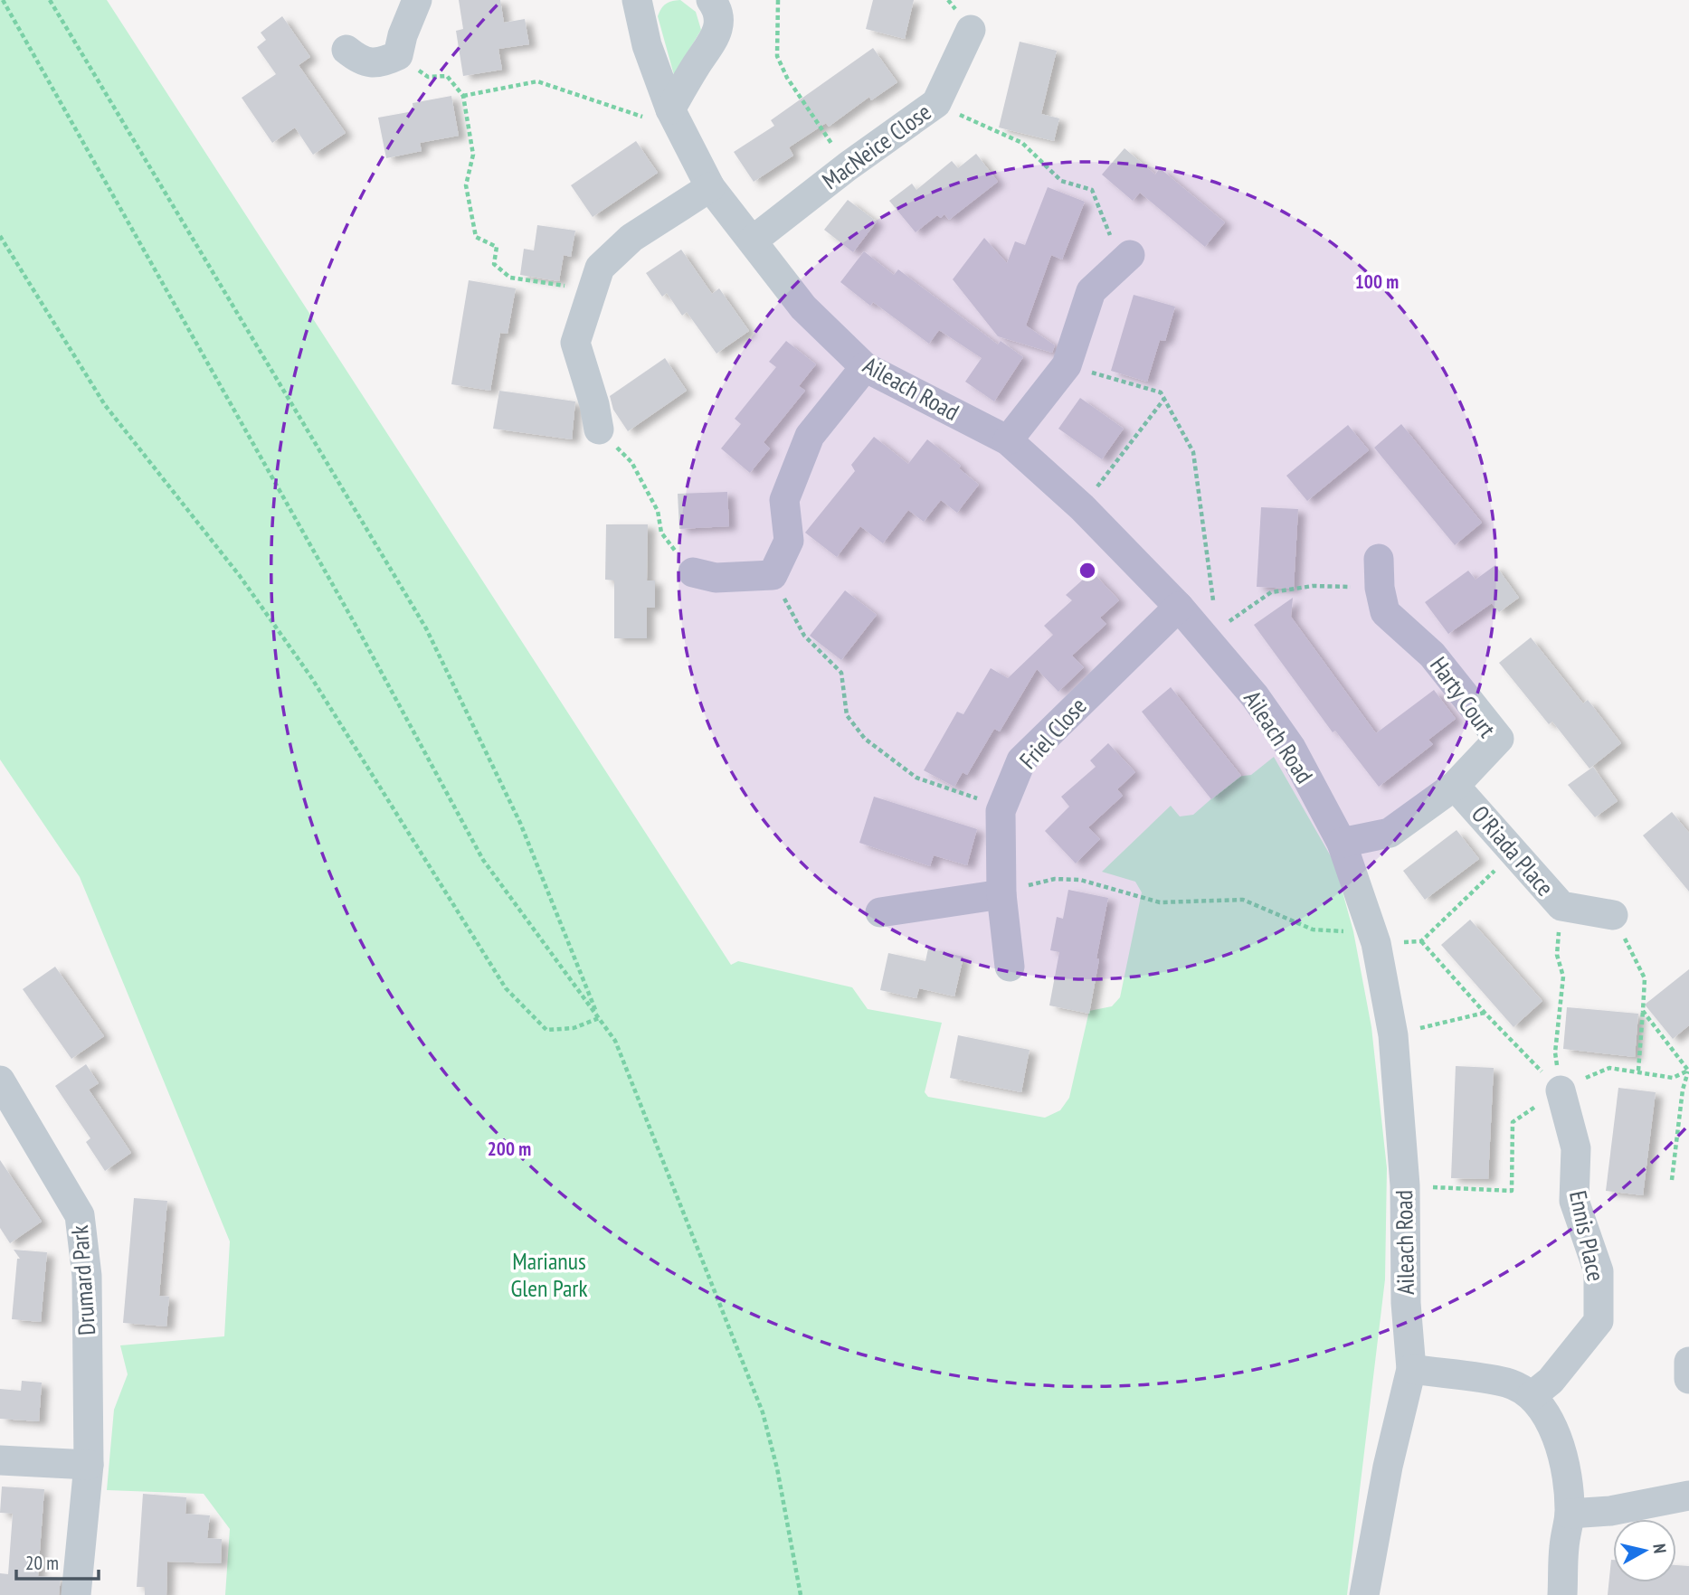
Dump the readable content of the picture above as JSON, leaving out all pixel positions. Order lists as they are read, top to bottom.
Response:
{
  "streets": {
    "street": [
      "MacNeice Close",
      "Aileach Road",
      "Harty Court",
      "Friel Close",
      "O'Riada Place",
      "Ennis Place",
      "Drumard Park"
    ]
  },
  "crossings": [
    ["MacNeice Close", "Aileach Road"],
    ["Aileach Road", "Harty Court"],
    ["Aileach Road", "Friel Close"],
    ["Harty Court", "O'Riada Place"]
  ],
  "parks": ["Marianus Glen Park"],
  "scale_bar": "20 m",
  "north": "right",
  "rings": ["100 m", "200 m"]
}
